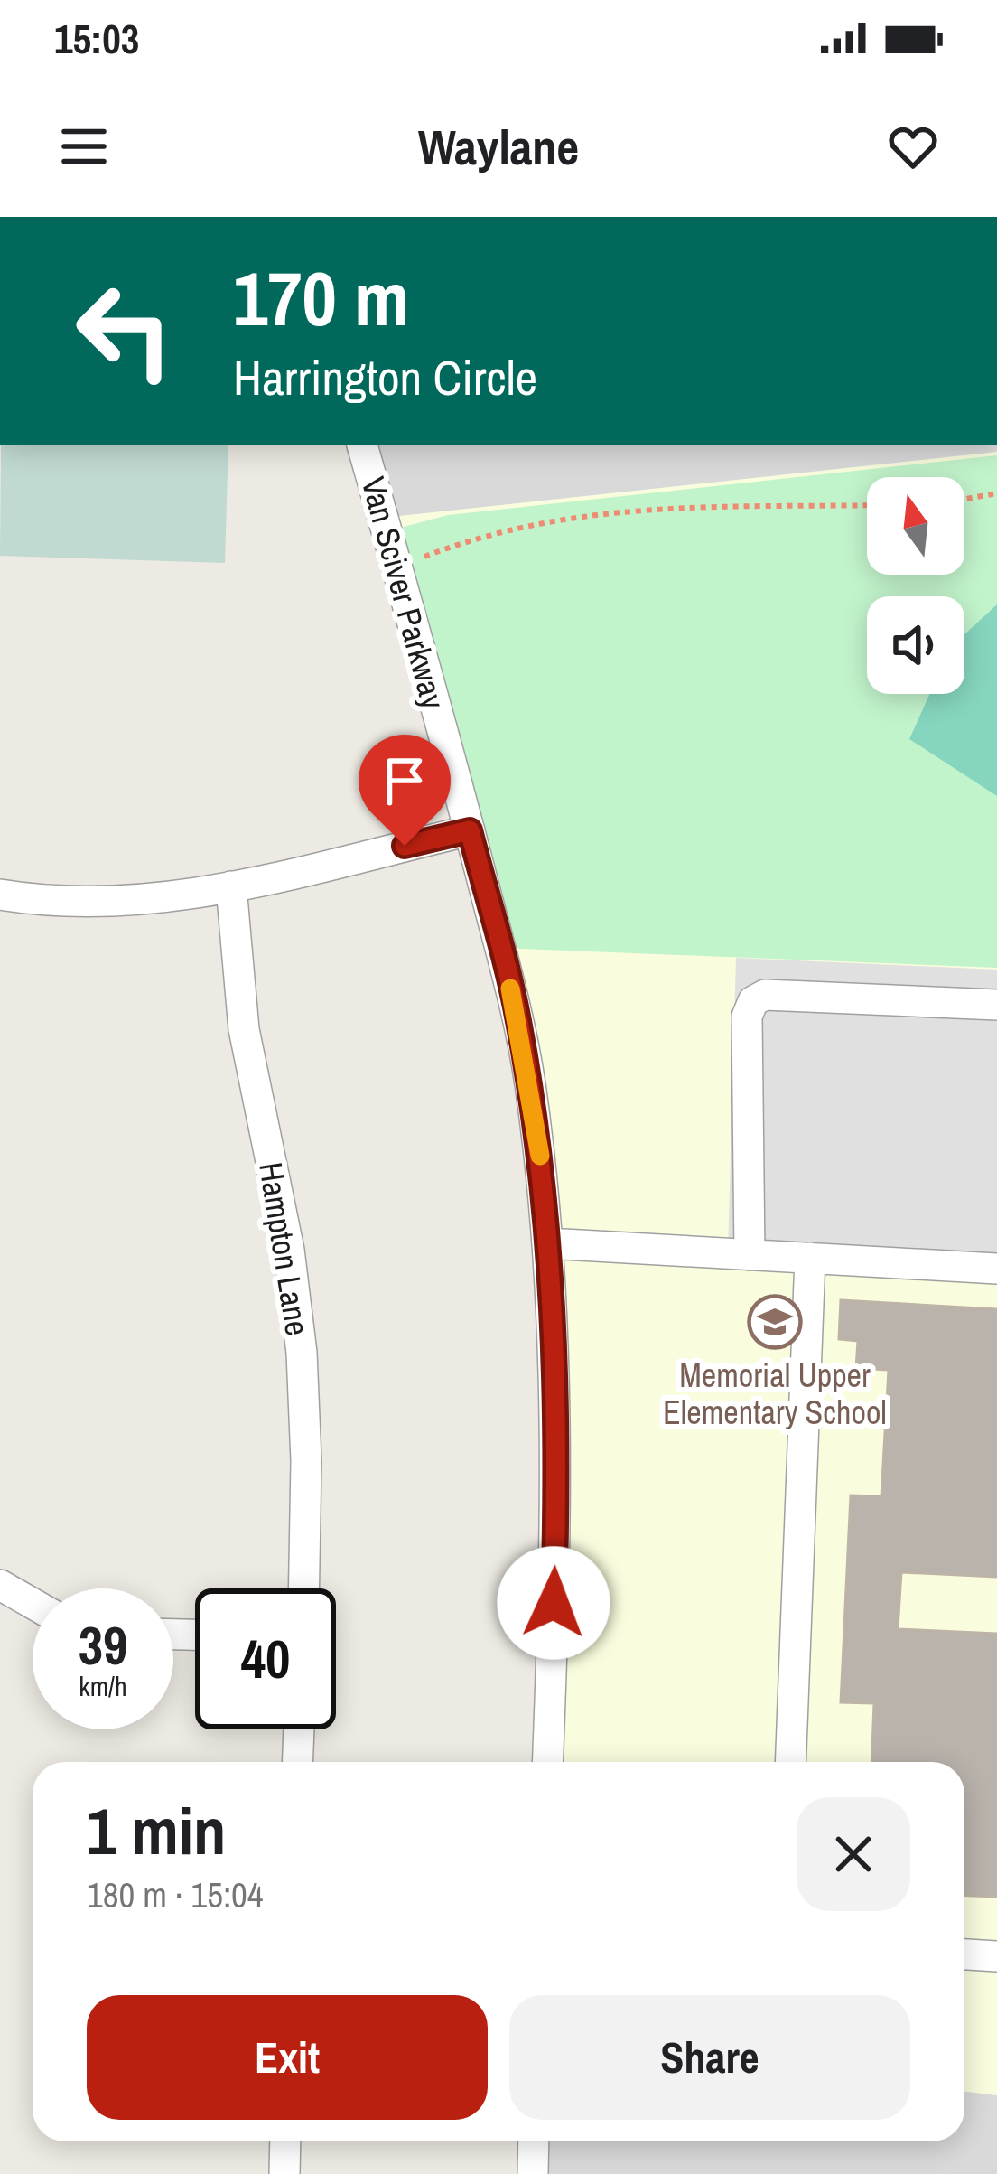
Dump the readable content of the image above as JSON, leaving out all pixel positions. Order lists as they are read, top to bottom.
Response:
{
  "streets": {
    "street": ["Van Sciver Parkway", "Hampton Lane"]
  },
  "places": {
    "school or university": ["Memorial Upper Elementary School"]
  },
  "north": "top",
  "page": {
    "status": "15:03",
    "header": "Waylane",
    "turn": ["170 m", "Harrington Circle"],
    "speed": "39 km/h",
    "limit": "40",
    "heading": ["1 min", "180 m · 15:04"],
    "buttons": ["Exit", "Share"]
  }
}
